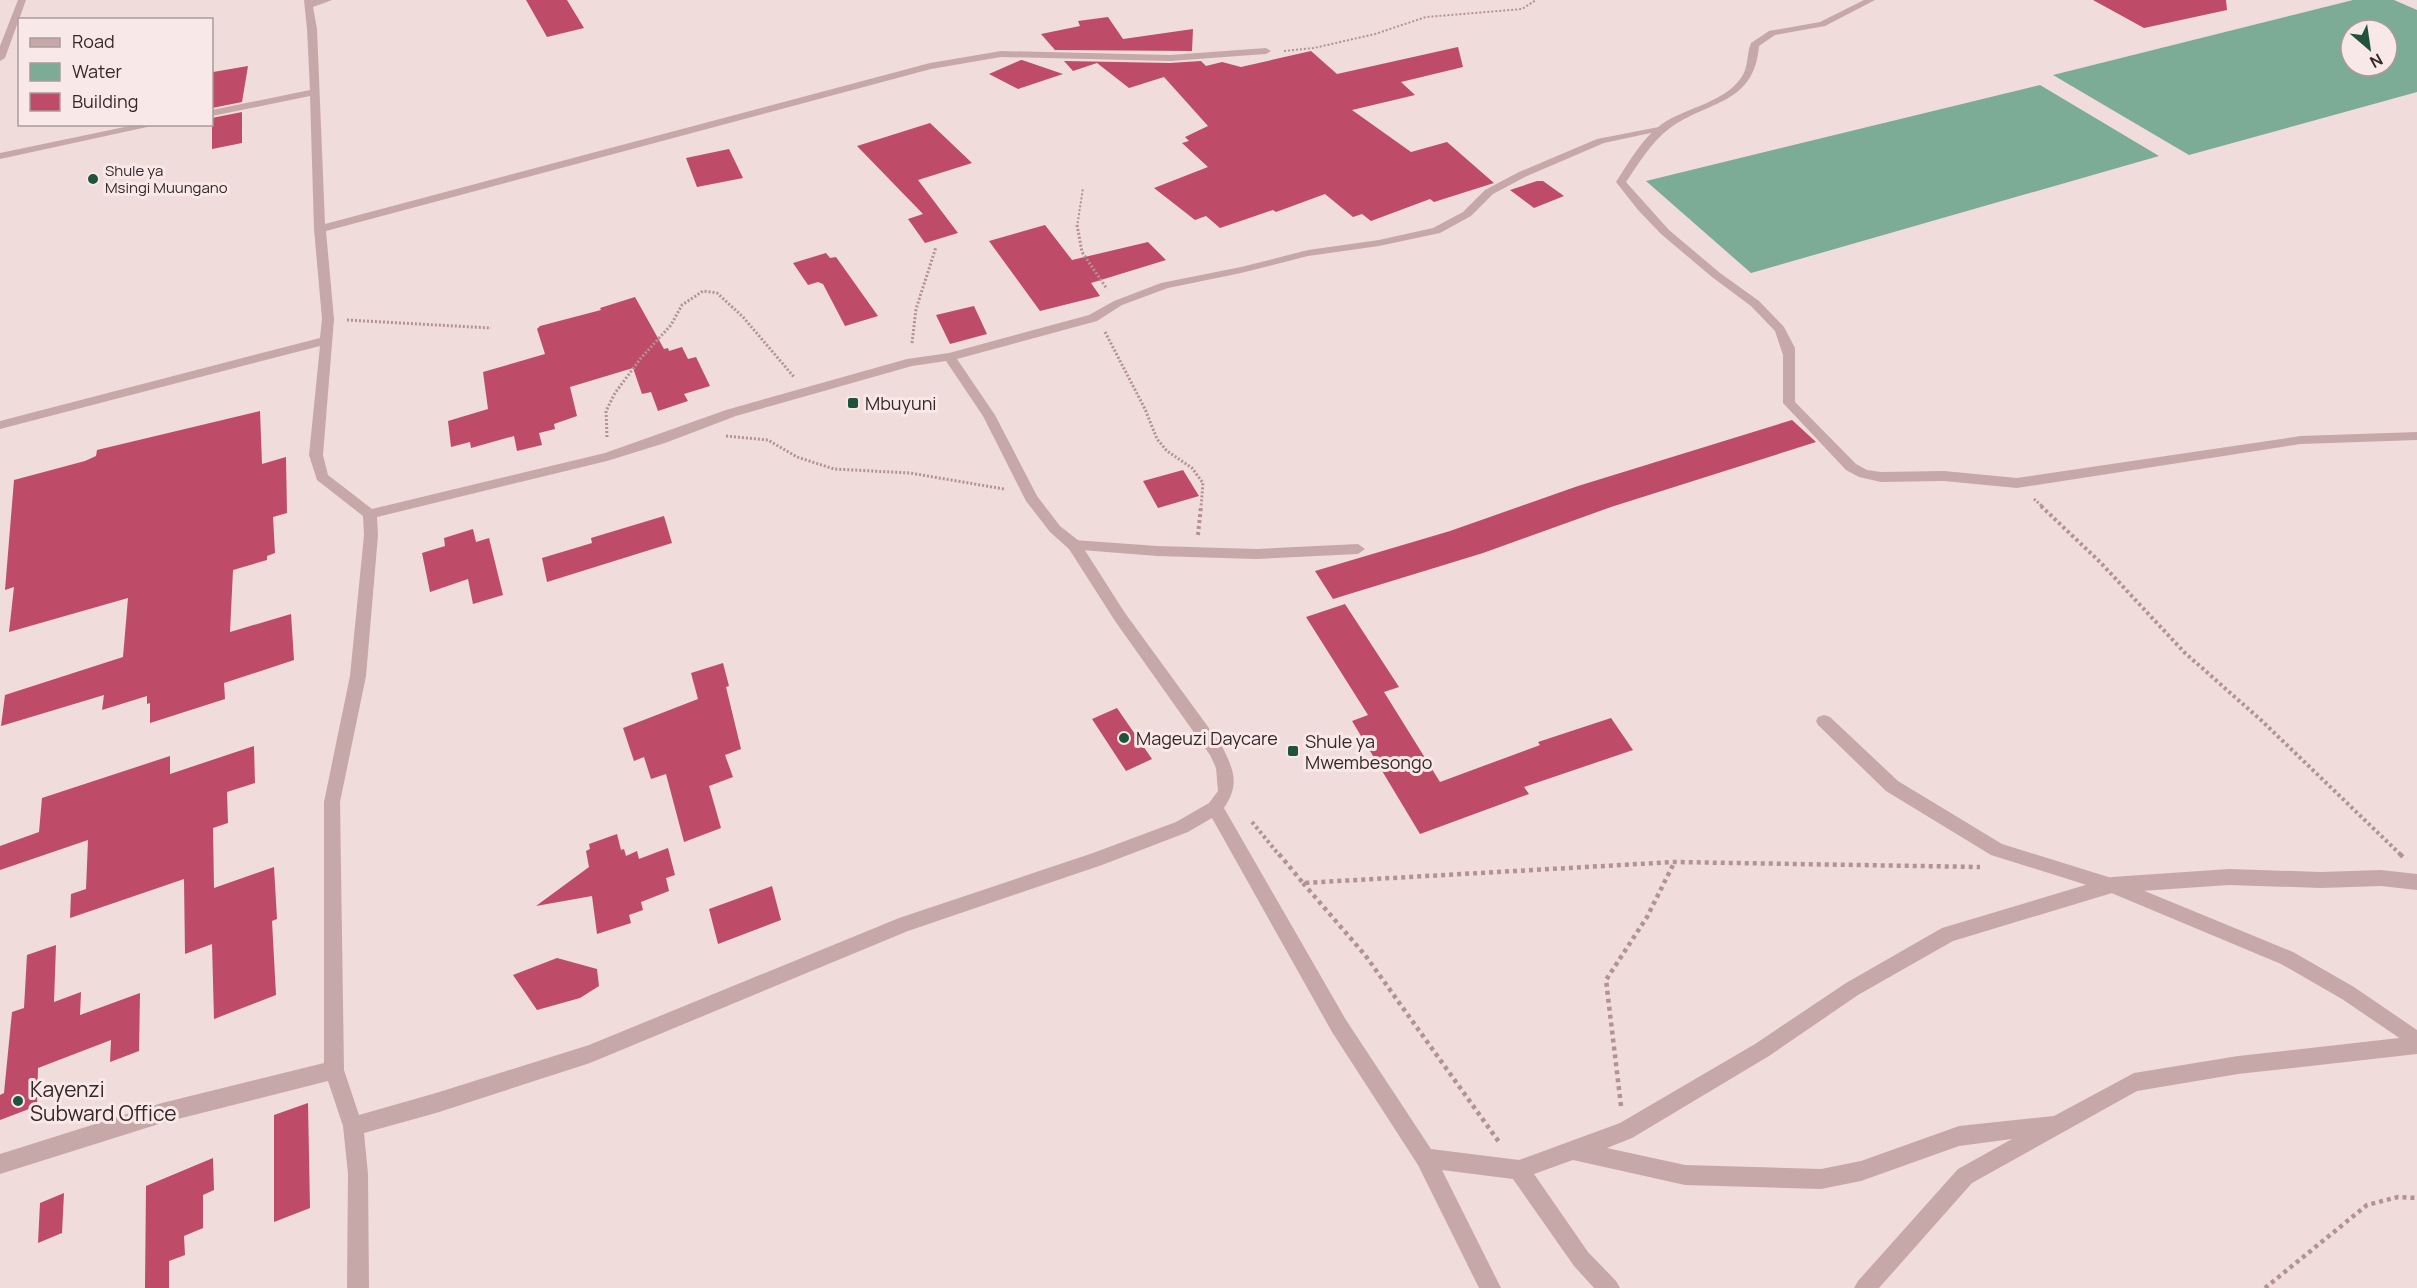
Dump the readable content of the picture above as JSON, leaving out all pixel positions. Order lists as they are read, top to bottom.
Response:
{
  "places": {
    "other": ["Shule ya Msingi Muungano", "Mageuzi Daycare", "Kayenzi Subward Office"],
    "transit": ["Mbuyuni", "Shule ya Mwembesongo"]
  },
  "legend": ["Road", "Water", "Building"],
  "north": "bottom right"
}
